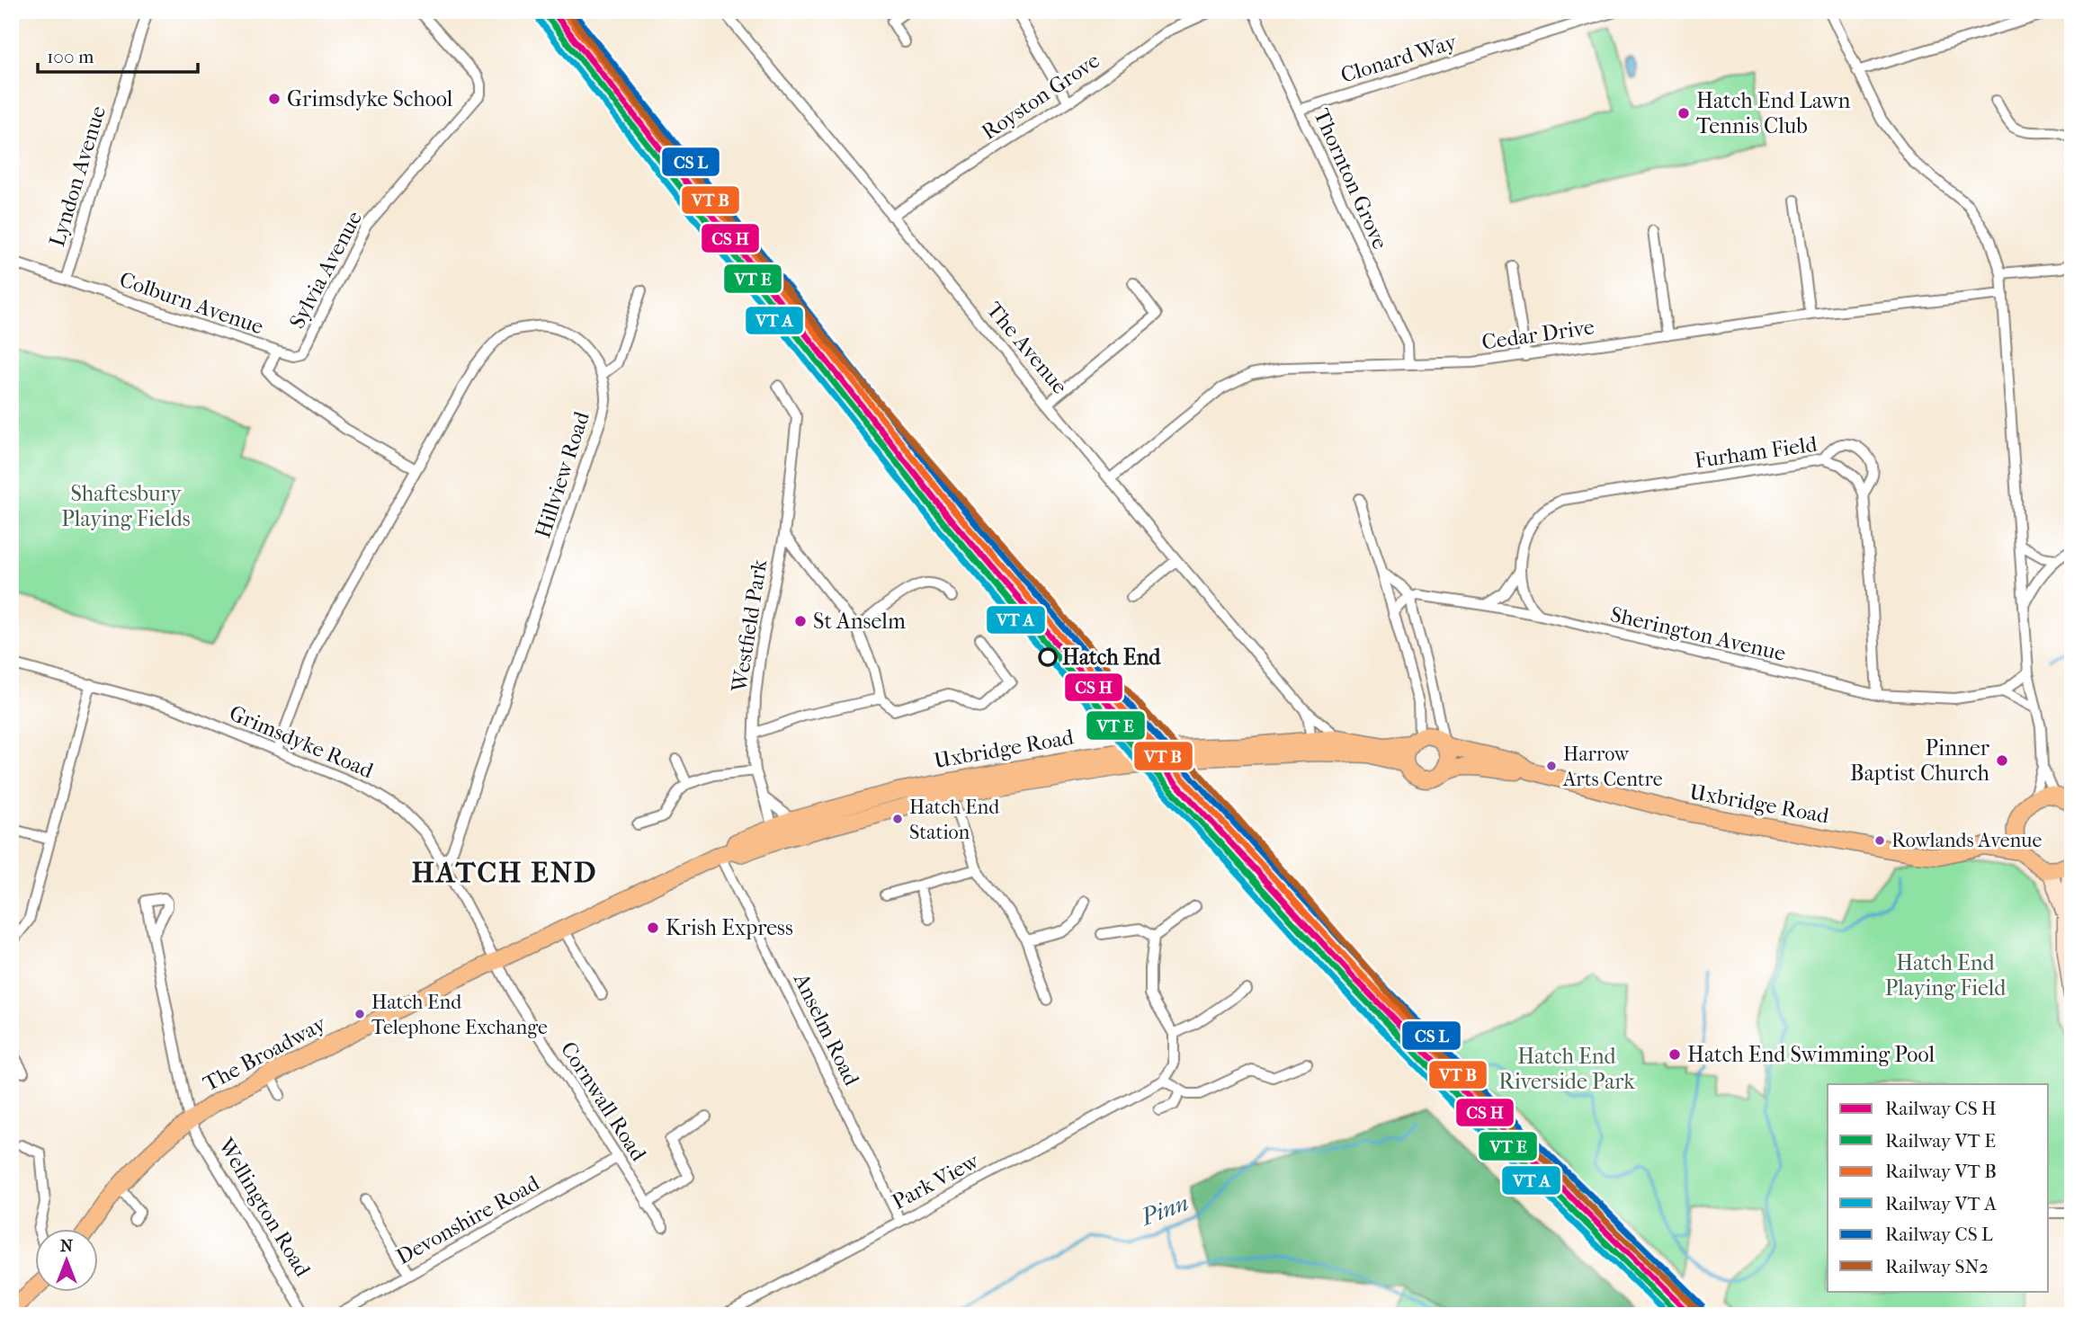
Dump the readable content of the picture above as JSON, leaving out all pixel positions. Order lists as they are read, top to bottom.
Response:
{
  "streets": {
    "main road": ["Uxbridge Road", "The Broadway"],
    "street": [
      "Clonard Way",
      "Royston Grove",
      "Lyndon Avenue",
      "Thornton Grove",
      "Sylvia Avenue",
      "Colburn Avenue",
      "Cedar Drive",
      "The Avenue",
      "Furham Field",
      "Hillview Road",
      "Westfield Park",
      "Sherington Avenue",
      "Grimsdyke Road",
      "Anselm Road",
      "Cornwall Road",
      "Park View",
      "Wellington Road",
      "Devonshire Road"
    ]
  },
  "crossings": [
    ["Clonard Way", "Thornton Grove"],
    ["Royston Grove", "The Avenue"],
    ["Lyndon Avenue", "Colburn Avenue"],
    ["Thornton Grove", "Cedar Drive"],
    ["Sylvia Avenue", "Colburn Avenue"],
    ["Colburn Avenue", "Hillview Road"],
    ["Cedar Drive", "The Avenue"],
    ["The Avenue", "Uxbridge Road"],
    ["Furham Field", "Sherington Avenue"],
    ["Hillview Road", "Grimsdyke Road"],
    ["Westfield Park", "Uxbridge Road"],
    ["Grimsdyke Road", "Uxbridge Road"],
    ["Grimsdyke Road", "The Broadway"],
    ["Grimsdyke Road", "Cornwall Road"],
    ["Uxbridge Road", "Anselm Road"],
    ["Uxbridge Road", "The Broadway"],
    ["Uxbridge Road", "Cornwall Road"],
    ["Anselm Road", "Park View"],
    ["The Broadway", "Cornwall Road"],
    ["The Broadway", "Wellington Road"],
    ["Cornwall Road", "Devonshire Road"]
  ],
  "districts": ["HATCH END"],
  "water": ["Pinn"],
  "parks": ["Shaftesbury Playing Fields", "Hatch End Playing Field", "Hatch End Riverside Park"],
  "places": [
    "Grimsdyke School",
    "Hatch End Lawn Tennis Club",
    "St Anselm",
    "Hatch End",
    "Pinner Baptist Church",
    "Harrow Arts Centre",
    "Hatch End Station",
    "Rowlands Avenue",
    "Krish Express",
    "Hatch End Telephone Exchange",
    "Hatch End Swimming Pool"
  ],
  "lines": ["rail line SN2"],
  "legend": [
    "Railway CS H",
    "Railway VT E",
    "Railway VT B",
    "Railway VT A",
    "Railway CS L",
    "Railway SN2"
  ],
  "scale_bar": "100 m",
  "north": "top"
}
